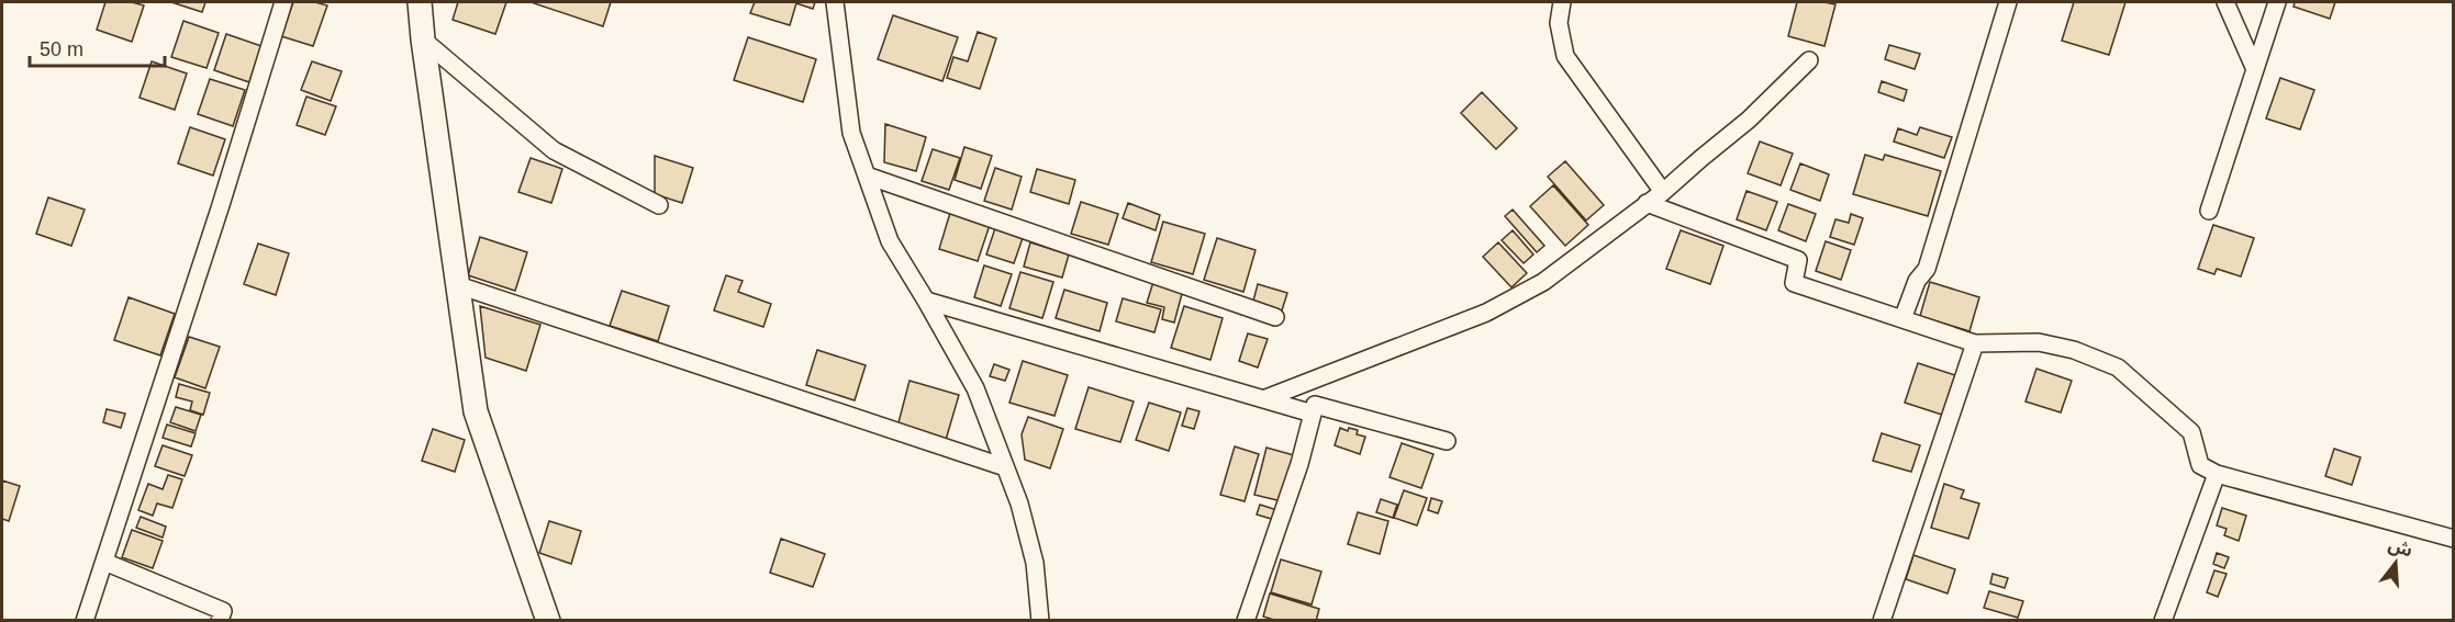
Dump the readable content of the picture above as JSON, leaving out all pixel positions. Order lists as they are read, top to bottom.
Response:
{
  "scale_bar": "50 m",
  "north": "top"
}
